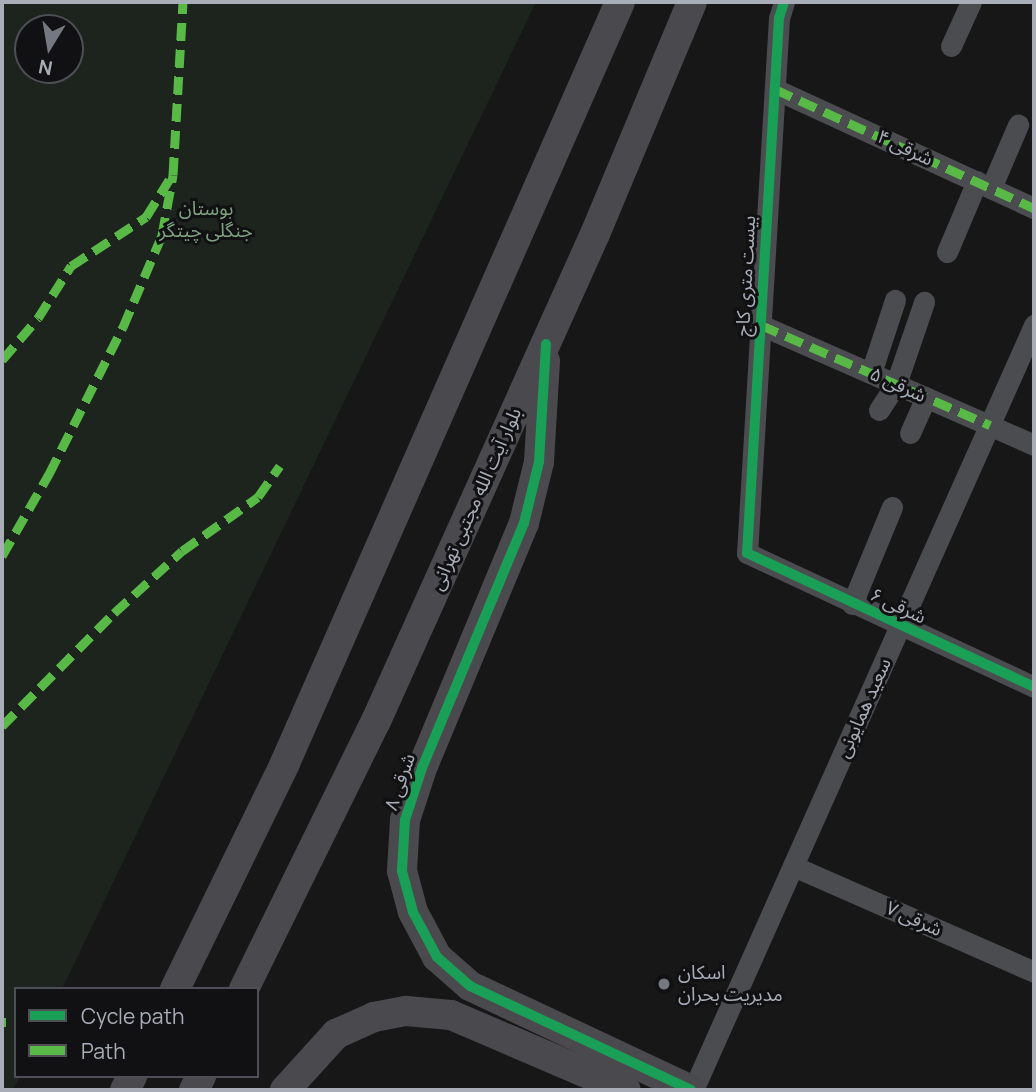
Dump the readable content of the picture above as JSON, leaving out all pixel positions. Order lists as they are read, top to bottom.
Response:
{
  "streets": {
    "main road": ["بلوار آیت الله مجتبی تهرانی", "۸ شرقی"],
    "street": [
      "۴ شرقی",
      "بیست متری کاج",
      "۵ شرقی",
      "۶ شرقی",
      "سعید همایونی",
      "۷ شرقی"
    ]
  },
  "crossings": [
    ["۴ شرقی", "بیست متری کاج"],
    ["بیست متری کاج", "۵ شرقی"],
    ["بیست متری کاج", "۶ شرقی"],
    ["۵ شرقی", "سعید همایونی"],
    ["بلوار آیت الله مجتبی تهرانی", "۸ شرقی"],
    ["۶ شرقی", "سعید همایونی"],
    ["سعید همایونی", "۸ شرقی"],
    ["سعید همایونی", "۷ شرقی"]
  ],
  "parks": ["بوستان جنگلی چیتگر"],
  "places": ["اسکان مدیریت بحران"],
  "legend": ["Cycle path", "Path"],
  "north": "bottom"
}
